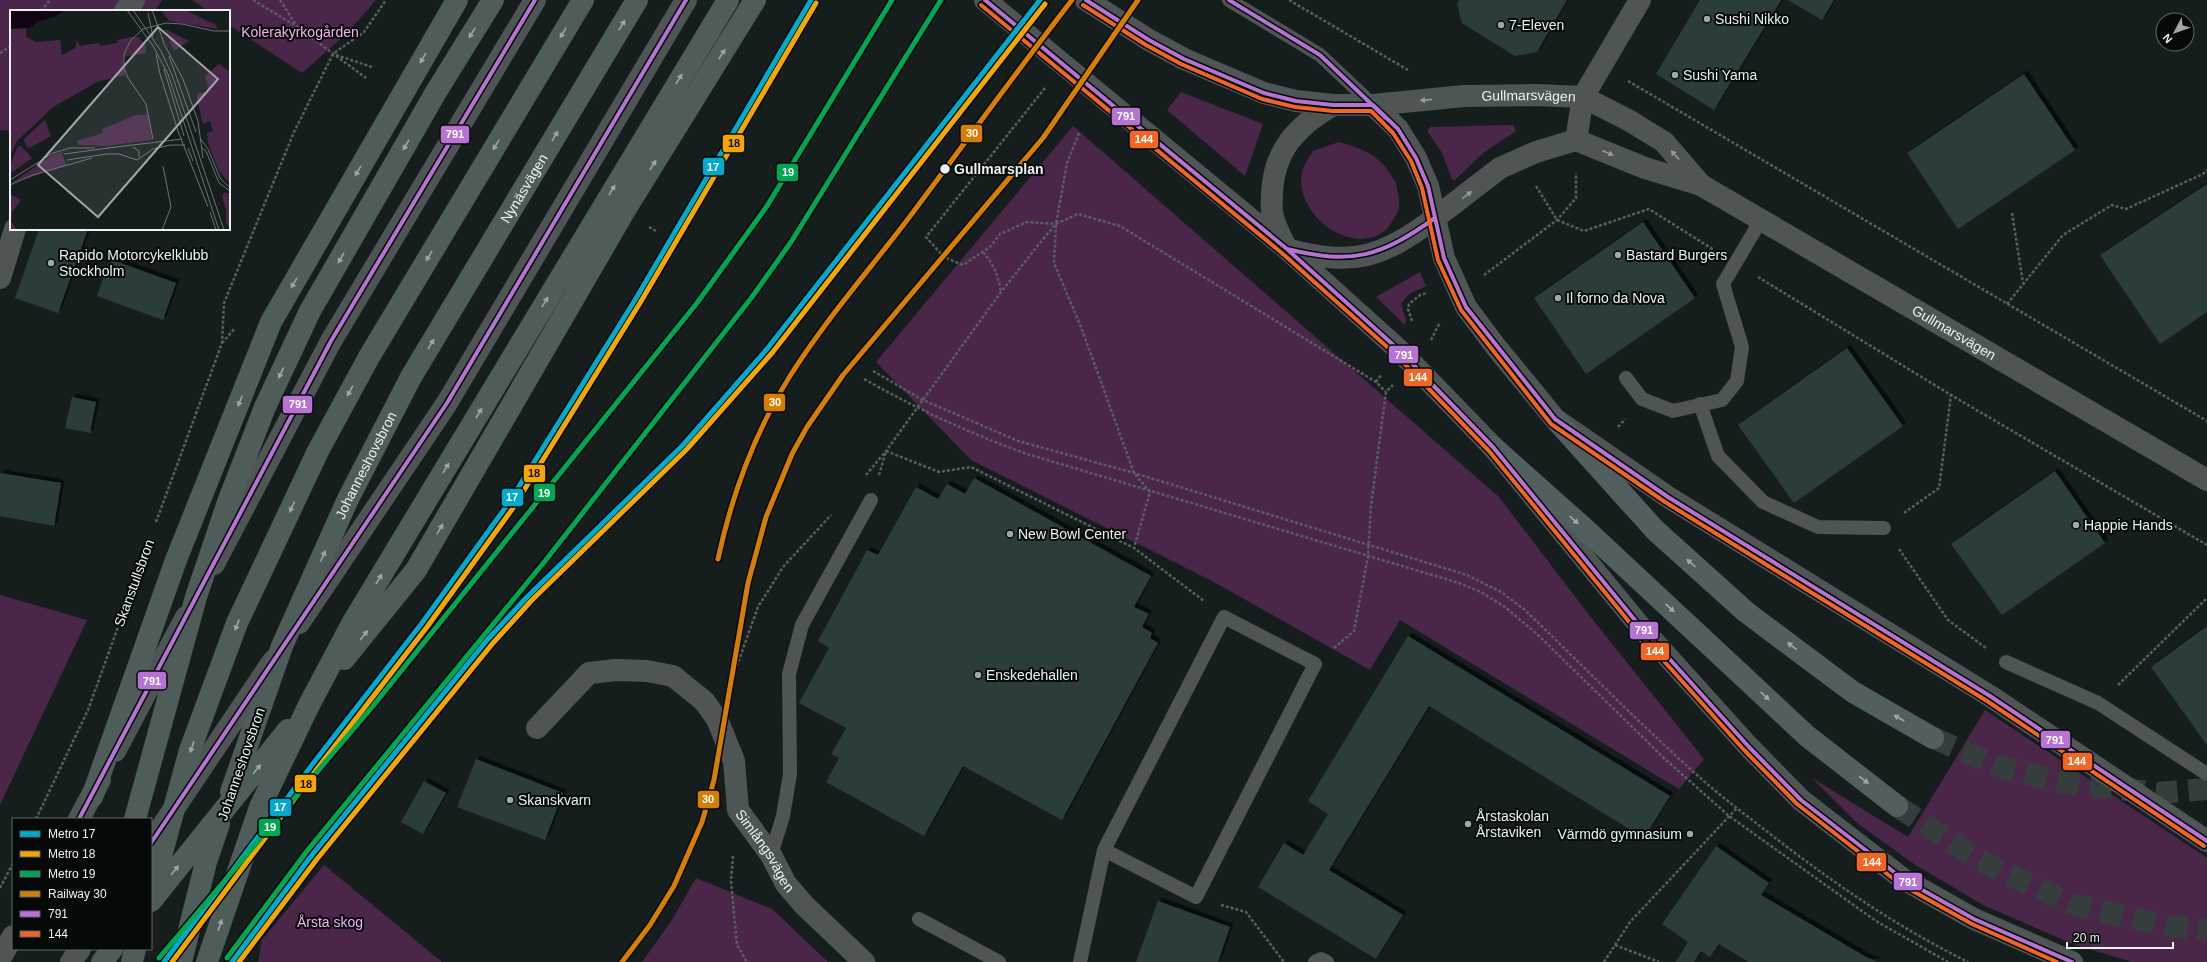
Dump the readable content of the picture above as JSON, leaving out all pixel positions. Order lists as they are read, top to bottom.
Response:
{
  "streets": {
    "highway": ["Nynäsvägen", "Johanneshovsbron"],
    "main road": ["Gullmarsvägen", "Simlångsvägen"],
    "path": ["Skanstullsbron"]
  },
  "crossings": [
    ["Nynäsvägen", "Johanneshovsbron"]
  ],
  "parks": ["Kolerakyrkogården", "Årsta skog"],
  "places": [
    "Sushi Nikko",
    "7-Eleven",
    "Sushi Yama",
    "Gullmarsplan",
    "Bastard Burgers",
    "Rapido Motorcykelklubb Stockholm",
    "Il forno da Nova",
    "Happie Hands",
    "New Bowl Center",
    "Enskedehallen",
    "Skanskvarn",
    "Årstaskolan Årstaviken",
    "Värmdö gymnasium"
  ],
  "lines": [
    "metro line 17",
    "metro line 19",
    "rail line 30",
    "transit line 791",
    "metro line 18",
    "transit line 144"
  ],
  "legend": [
    "Metro 17",
    "Metro 18",
    "Metro 19",
    "Railway 30",
    "791",
    "144"
  ],
  "scale_bar": "20 m",
  "north": "bottom left"
}
